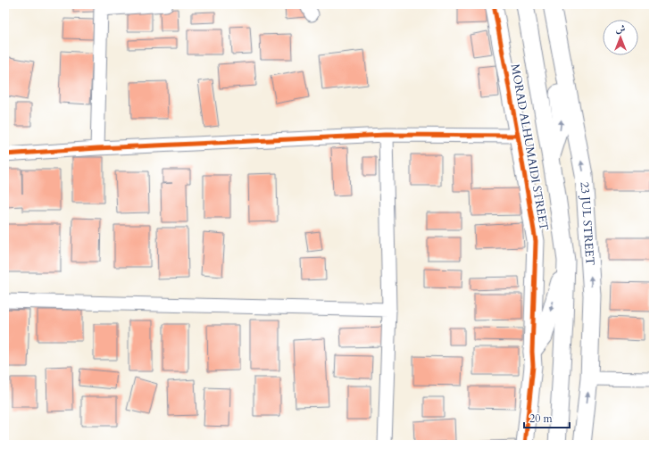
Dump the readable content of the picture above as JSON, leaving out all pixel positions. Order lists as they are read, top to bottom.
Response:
{
  "streets": {
    "street": ["MORAD ALHUMAIDI STREET", "23 JUL STREET"]
  },
  "scale_bar": "20 m",
  "north": "top"
}
